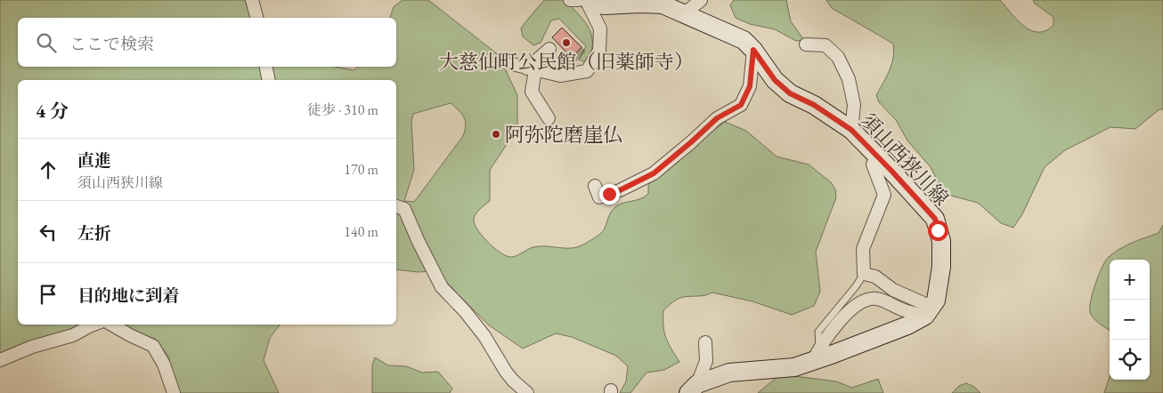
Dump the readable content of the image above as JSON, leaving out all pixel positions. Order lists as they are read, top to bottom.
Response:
{
  "streets": {
    "main road": ["須山西狭川線"]
  },
  "places": ["大慈仙町公民館（旧薬師寺）", "阿弥陀磨崖仏"],
  "page": {
    "search": "ここで検索",
    "heading": ["4 分", "徒歩 · 310 m"],
    "list": [
      ["直進", "須山西狭川線", "170 m"],
      ["左折", "140 m"],
      "目的地に到着"
    ],
    "map_buttons": ["+", "−"]
  }
}
